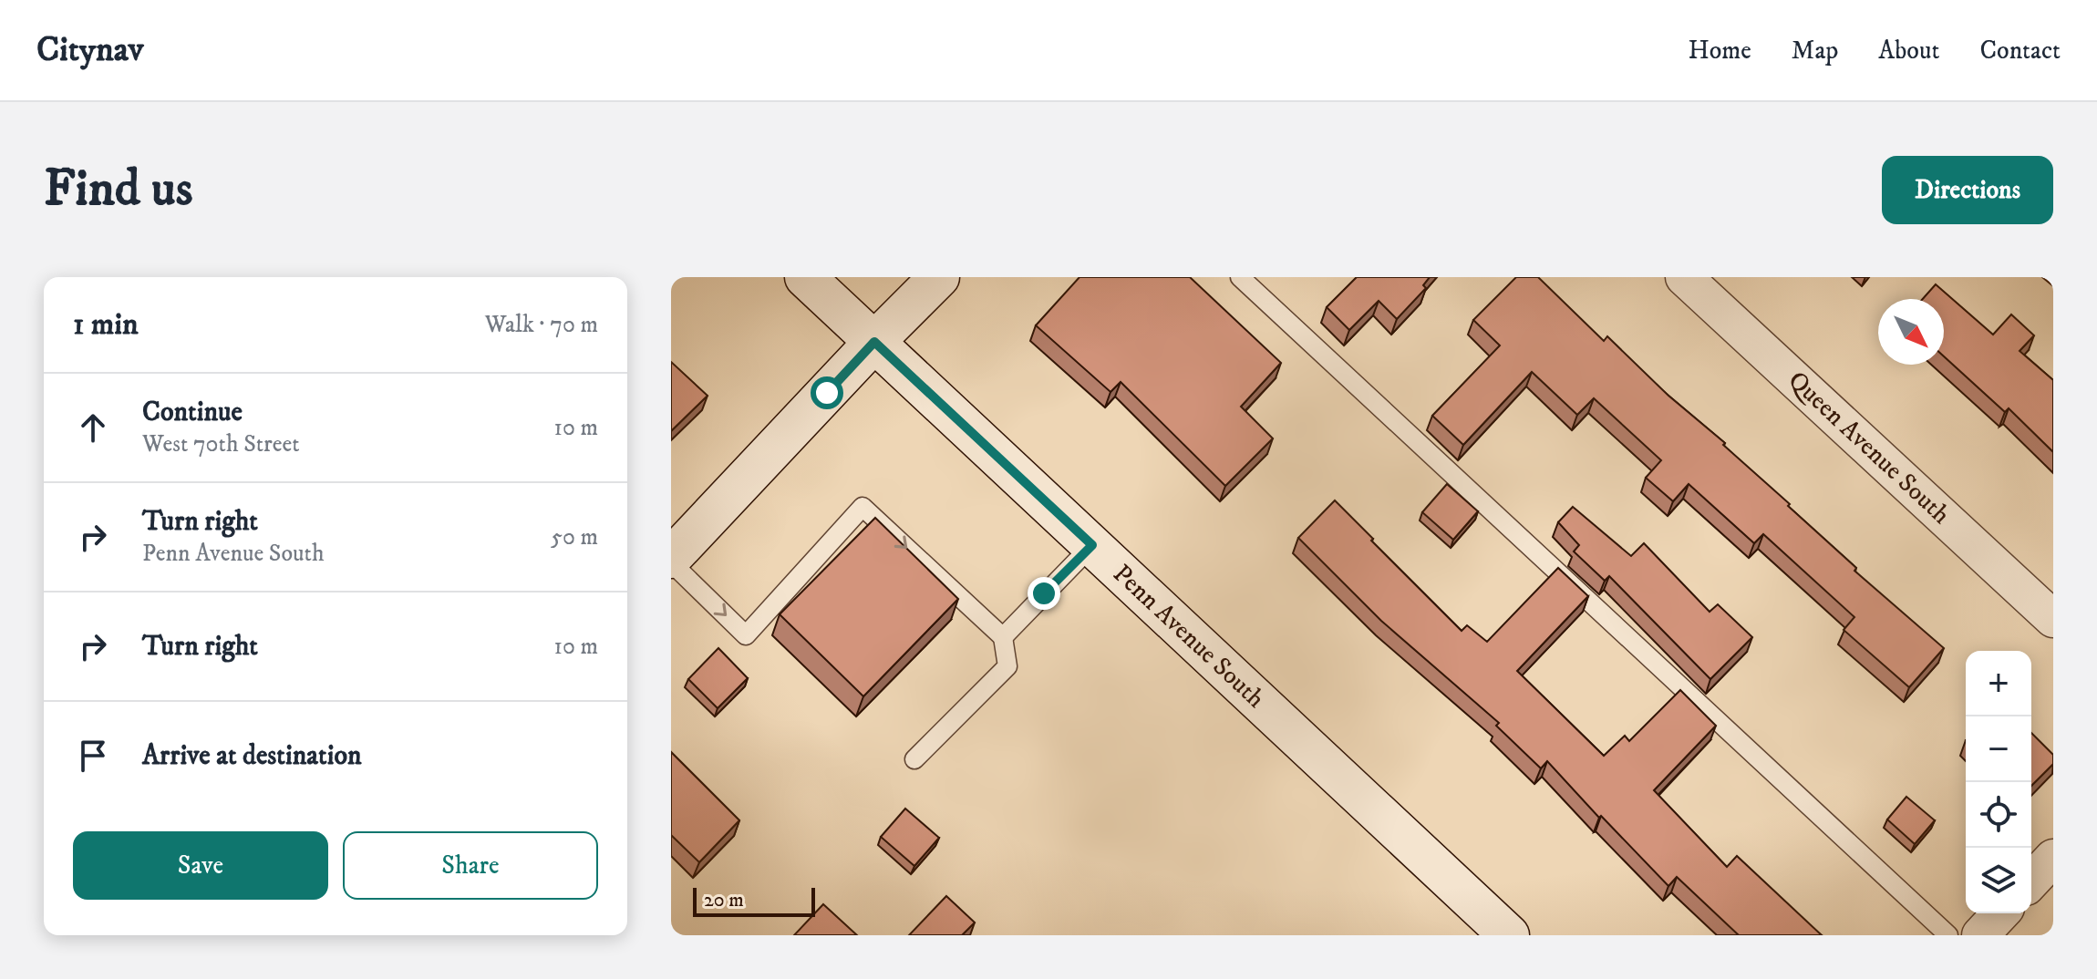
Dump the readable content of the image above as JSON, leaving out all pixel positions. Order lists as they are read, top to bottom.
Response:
{
  "streets": {
    "main road": ["Penn Avenue South"],
    "street": ["Queen Avenue South"]
  },
  "scale_bar": "20 m",
  "north": "bottom right",
  "page": {
    "header": "Citynav",
    "nav": [
      "Home",
      "Map",
      "About",
      "Contact"
    ],
    "buttons": [
      "Directions",
      ["Save", "Share"]
    ],
    "title": "Find us",
    "heading": ["1 min", "Walk · 70 m"],
    "list": [
      ["Continue", "West 70th Street", "10 m"],
      ["Turn right", "Penn Avenue South", "50 m"],
      ["Turn right", "10 m"],
      "Arrive at destination"
    ],
    "map_buttons": ["+", "−"],
    "scale": "20 m"
  }
}
